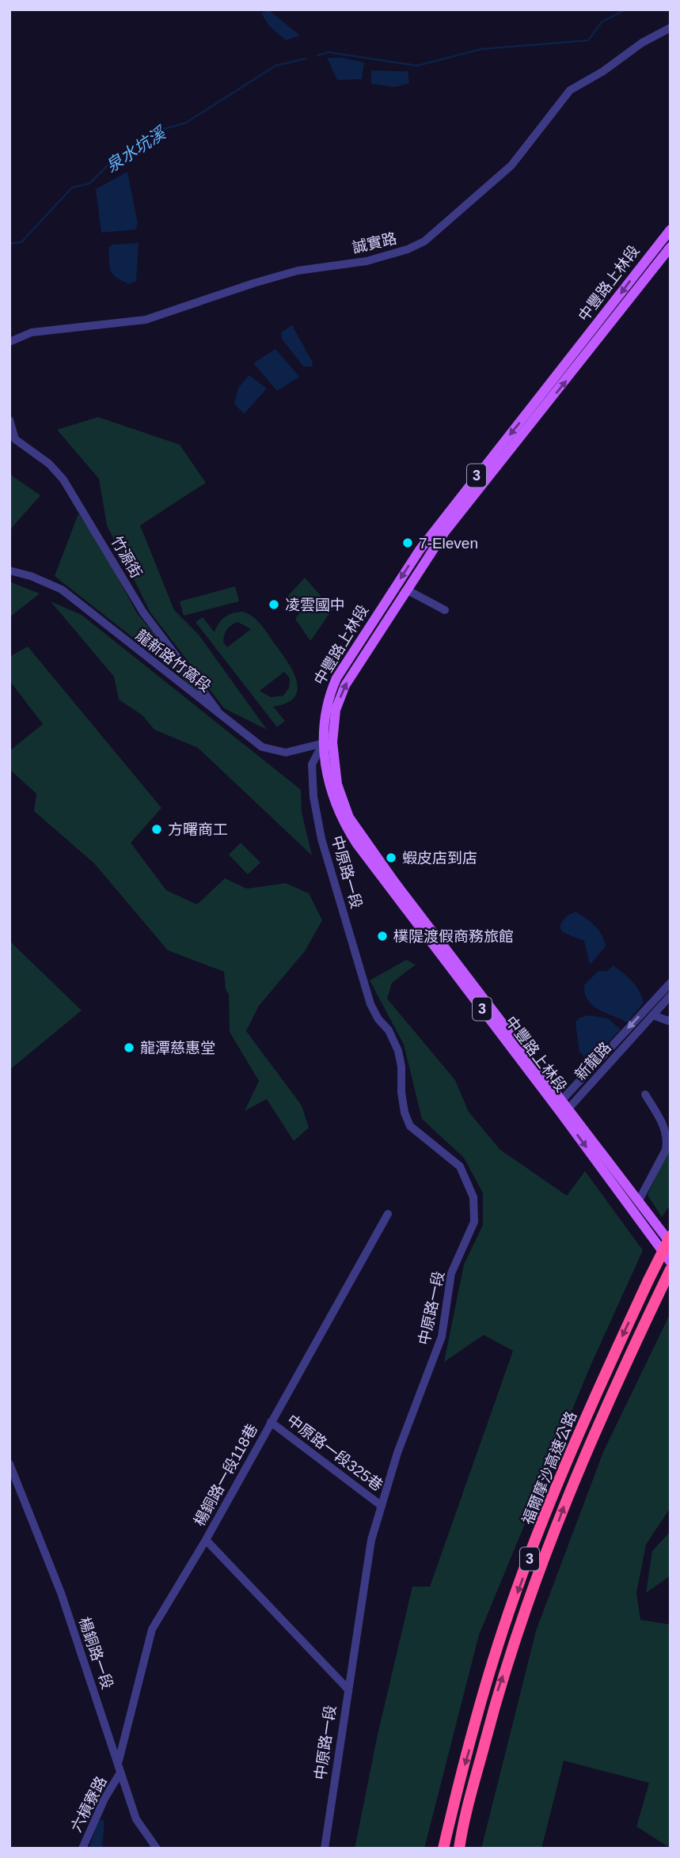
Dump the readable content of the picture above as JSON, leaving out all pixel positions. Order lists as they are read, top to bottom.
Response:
{
  "streets": {
    "highway": ["3", "福爾摩沙高速公路"],
    "main road": ["中豐路上林段"],
    "street": [
      "誠實路",
      "竹源街",
      "龍新路竹窩段",
      "中原路一段",
      "新龍路",
      "中原路一段325巷",
      "楊銅路一段118巷",
      "楊銅路一段",
      "六槓寮路"
    ]
  },
  "crossings": [
    ["中豐路上林段", "龍新路竹窩段"],
    ["中豐路上林段", "中原路一段"],
    ["中豐路上林段", "新龍路"],
    ["竹源街", "龍新路竹窩段"],
    ["龍新路竹窩段", "中原路一段"],
    ["中原路一段", "中原路一段325巷"],
    ["中原路一段325巷", "楊銅路一段118巷"],
    ["楊銅路一段118巷", "楊銅路一段"],
    ["楊銅路一段", "六槓寮路"]
  ],
  "water": ["泉水坑溪"],
  "places": [
    "7-Eleven",
    "凌雲國中",
    "方曙商工",
    "蝦皮店到店",
    "樸隄渡假商務旅館",
    "龍潭慈惠堂"
  ]
}
